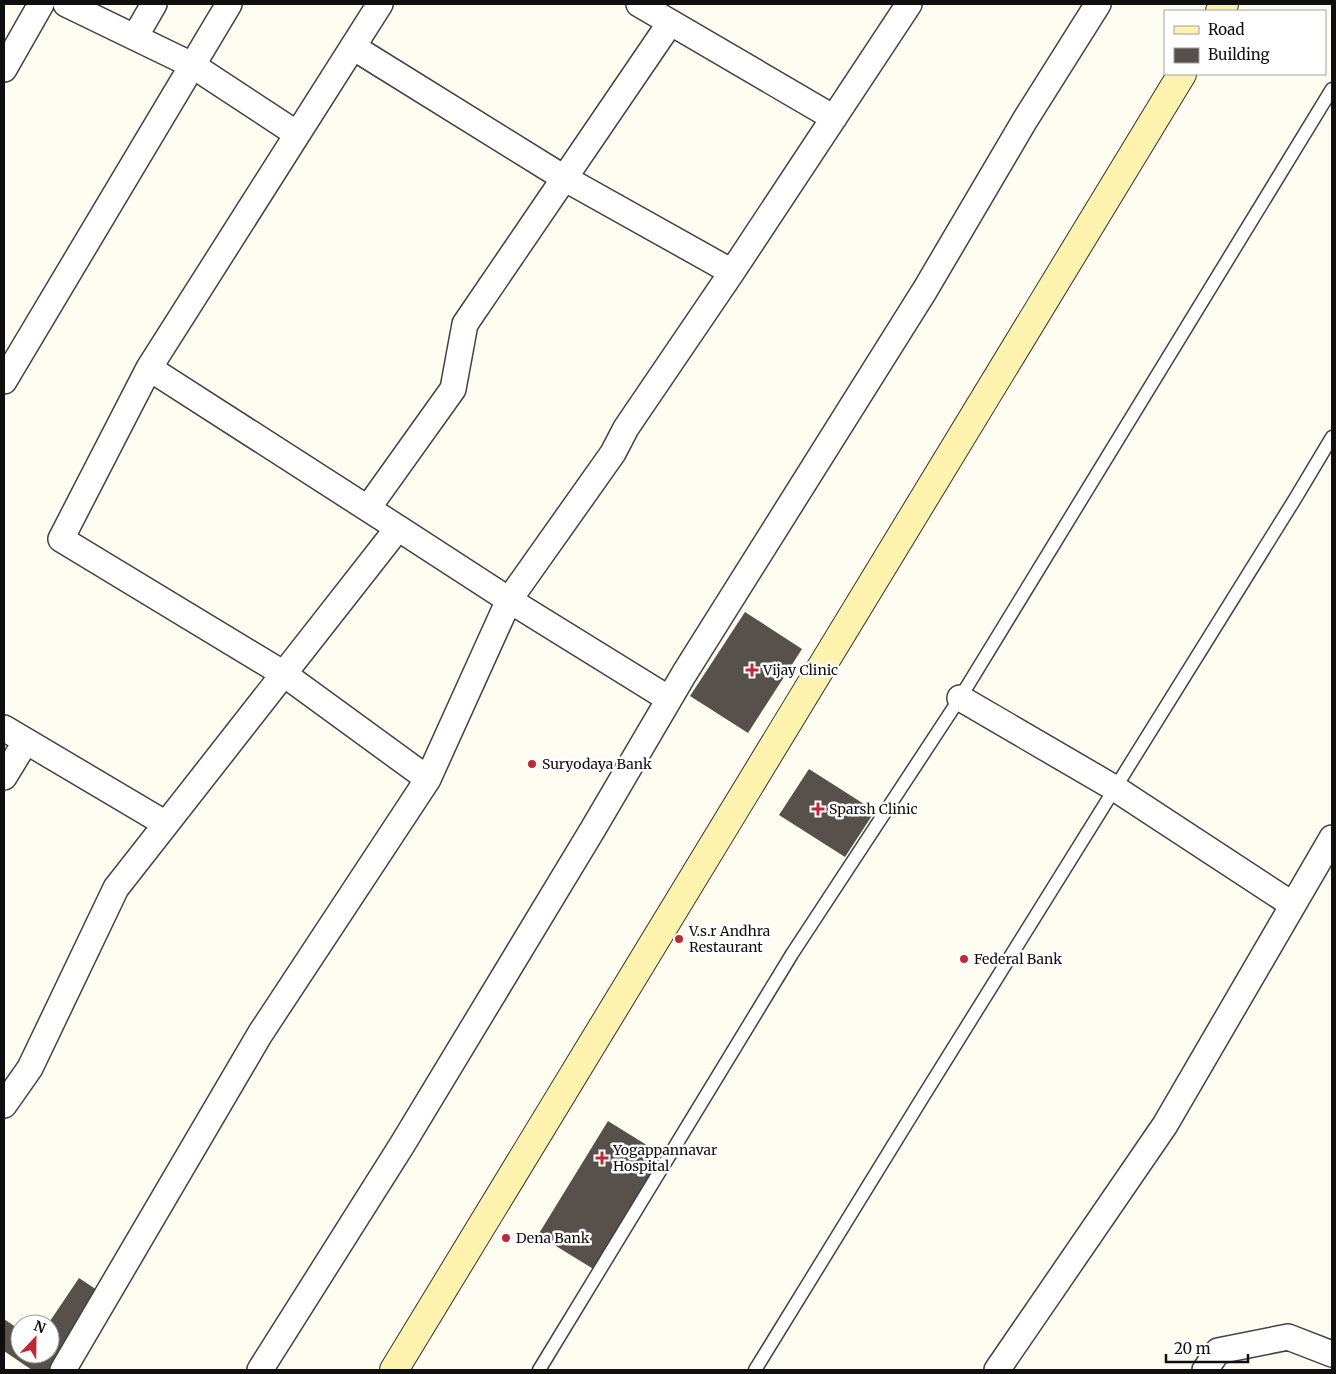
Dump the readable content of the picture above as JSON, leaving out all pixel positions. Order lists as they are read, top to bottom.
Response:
{
  "places": {
    "health": ["Vijay Clinic", "Sparsh Clinic", "Yogappannavar Hospital"],
    "other": [
      "Suryodaya Bank",
      "V.s.r Andhra Restaurant",
      "Federal Bank",
      "Dena Bank"
    ]
  },
  "legend": ["Road", "Building"],
  "scale_bar": "20 m",
  "north": "top"
}
